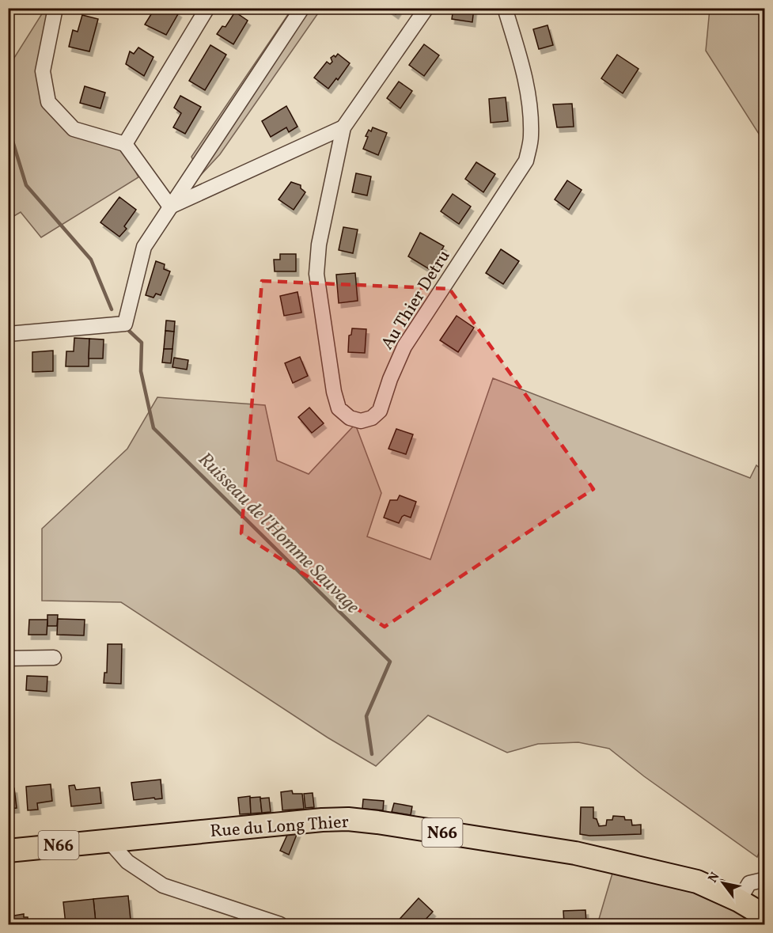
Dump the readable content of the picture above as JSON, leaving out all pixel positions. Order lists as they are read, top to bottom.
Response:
{
  "streets": {
    "main road": ["Rue du Long Thier", "N66"],
    "street": ["Au Thier Detru"]
  },
  "water": ["Ruisseau de l'Homme Sauvage"],
  "north": "top left"
}
